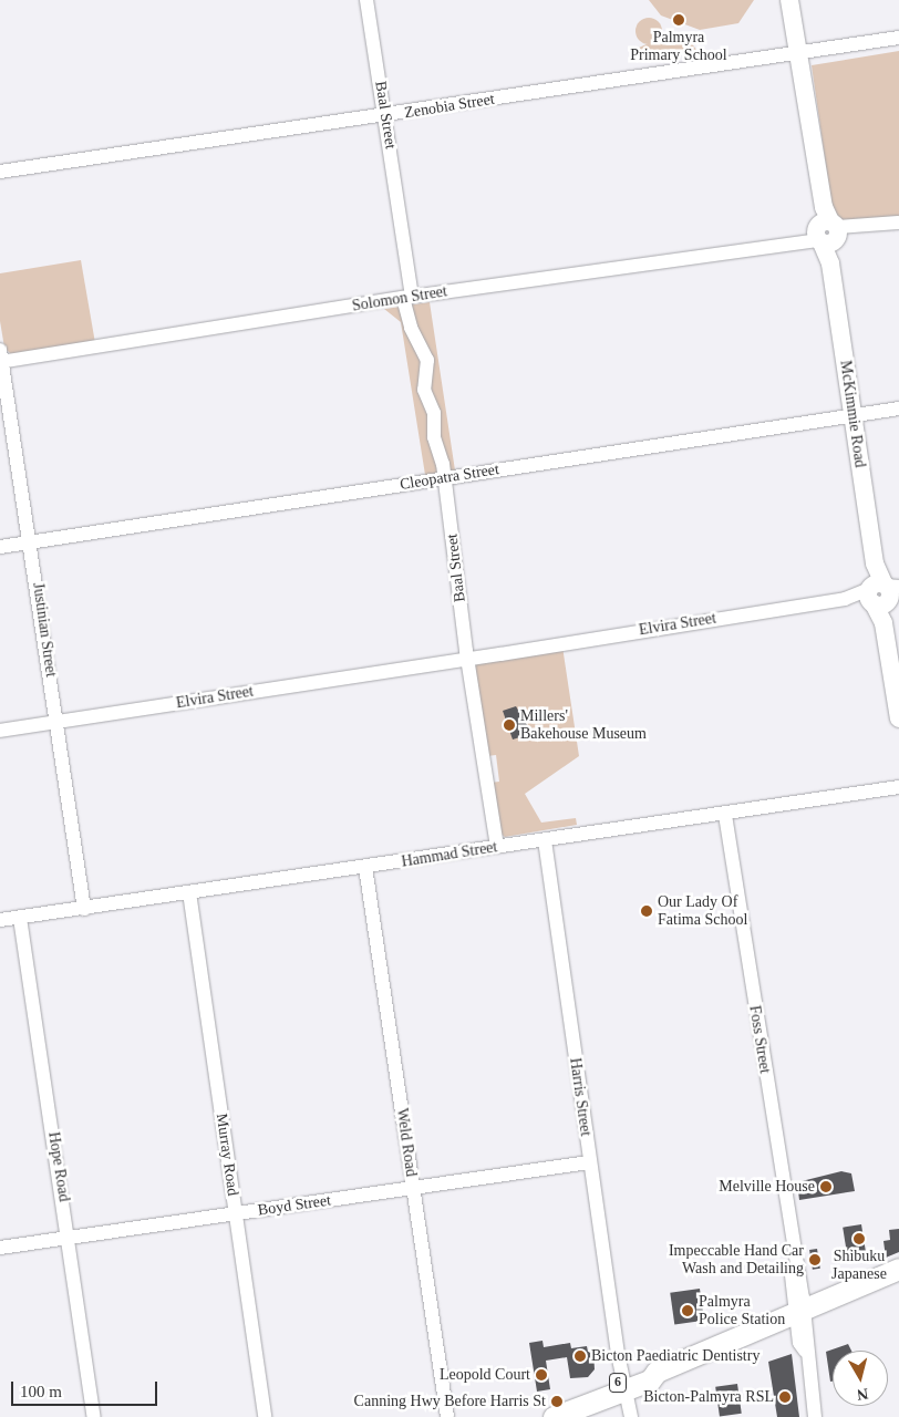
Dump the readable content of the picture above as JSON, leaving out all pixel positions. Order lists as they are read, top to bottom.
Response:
{
  "streets": {
    "highway": ["6"],
    "main road": ["McKimmie Road"],
    "street": [
      "Zenobia Street",
      "Baal Street",
      "Solomon Street",
      "Cleopatra Street",
      "Elvira Street",
      "Justinian Street",
      "Hammad Street",
      "Foss Street",
      "Harris Street",
      "Weld Road",
      "Murray Road",
      "Hope Road",
      "Boyd Street"
    ]
  },
  "crossings": [
    ["Zenobia Street", "Baal Street"],
    ["Zenobia Street", "McKimmie Road"],
    ["Baal Street", "Solomon Street"],
    ["Baal Street", "Cleopatra Street"],
    ["Baal Street", "Elvira Street"],
    ["Baal Street", "Hammad Street"],
    ["Solomon Street", "McKimmie Road"],
    ["Solomon Street", "Justinian Street"],
    ["McKimmie Road", "Cleopatra Street"],
    ["McKimmie Road", "Elvira Street"],
    ["Cleopatra Street", "Justinian Street"],
    ["Elvira Street", "Justinian Street"],
    ["Justinian Street", "Hammad Street"],
    ["Hammad Street", "Foss Street"],
    ["Hammad Street", "Harris Street"],
    ["Hammad Street", "Weld Road"],
    ["Hammad Street", "Murray Road"],
    ["Hammad Street", "Hope Road"],
    ["Foss Street", "6"],
    ["Harris Street", "Boyd Street"],
    ["Harris Street", "6"],
    ["Weld Road", "Boyd Street"],
    ["Murray Road", "Boyd Street"],
    ["Hope Road", "Boyd Street"]
  ],
  "places": [
    "Palmyra Primary School",
    "Millers' Bakehouse Museum",
    "Our Lady Of Fatima School",
    "Melville House",
    "Shibuku Japanese",
    "Impeccable Hand Car Wash and Detailing",
    "Palmyra Police Station",
    "Bicton Paediatric Dentistry",
    "Leopold Court",
    "Bicton-Palmyra RSL",
    "Canning Hwy Before Harris St"
  ],
  "scale_bar": "100 m",
  "north": "bottom"
}
